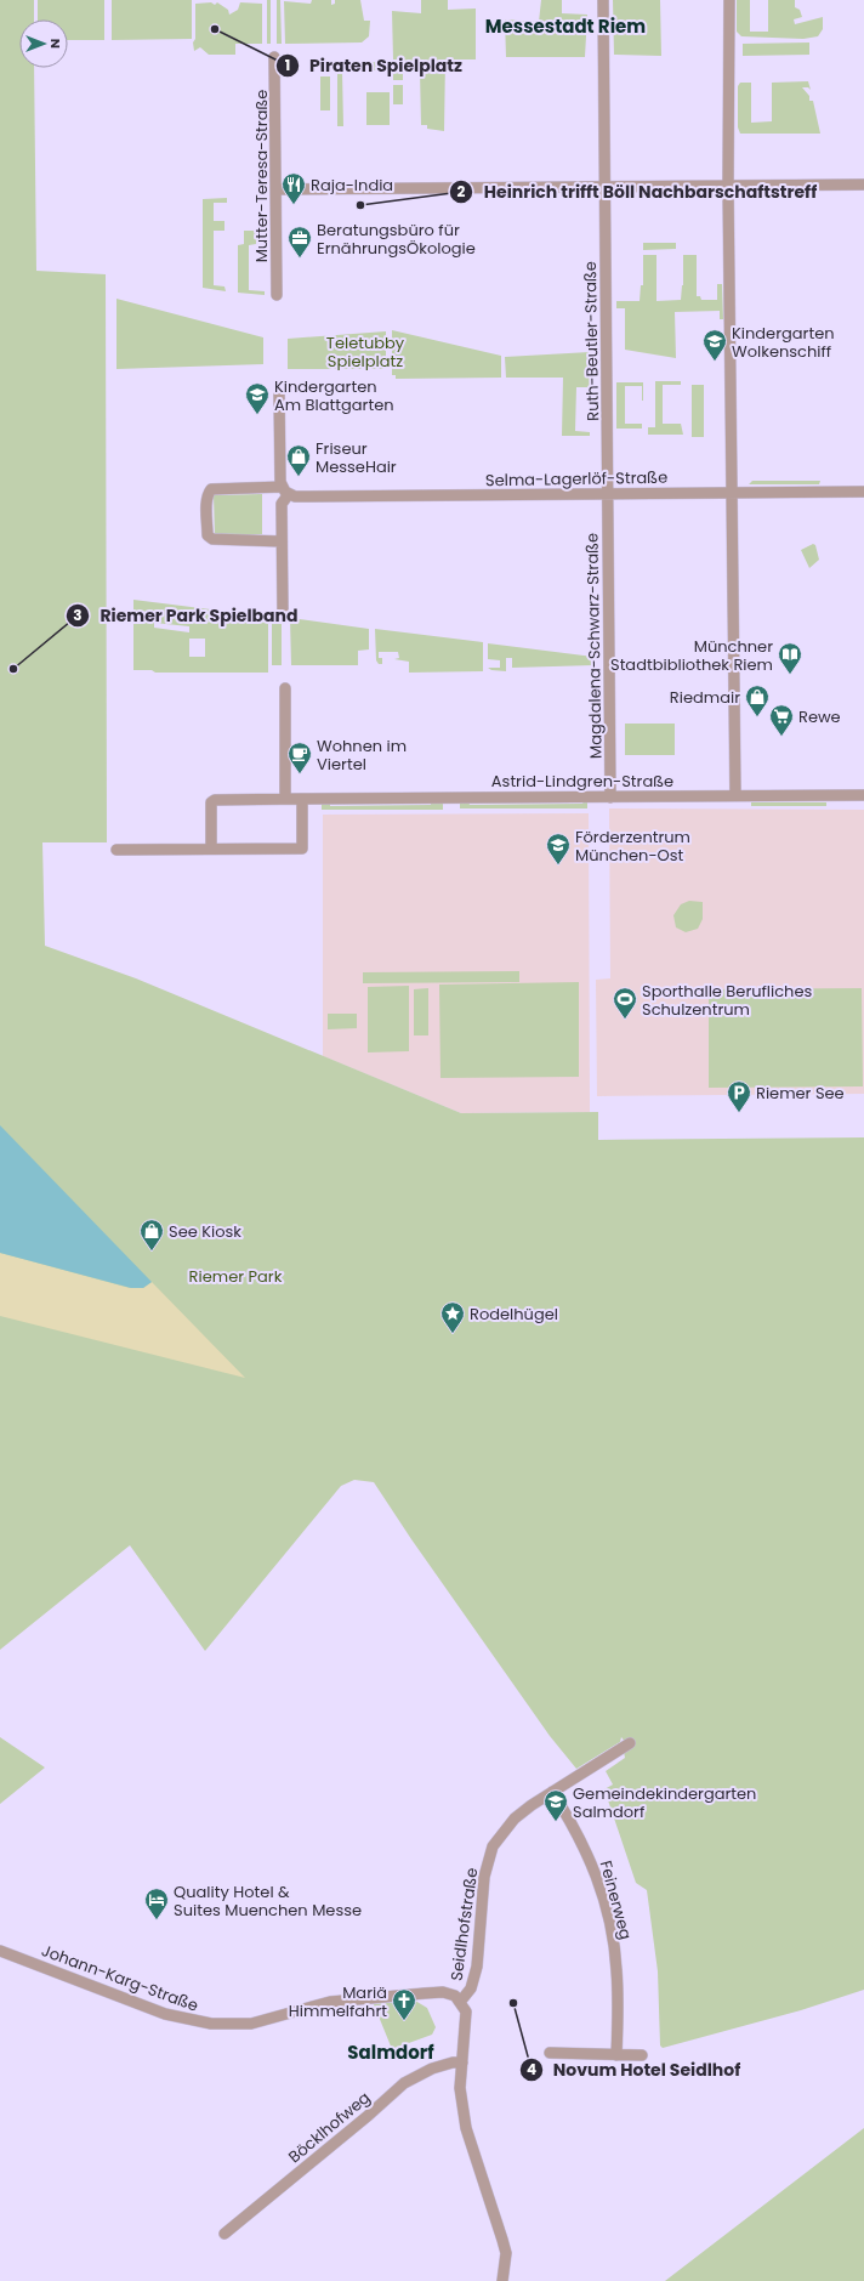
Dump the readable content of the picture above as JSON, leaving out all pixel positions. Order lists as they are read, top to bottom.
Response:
{
  "streets": {
    "street": [
      "Mutter-Teresa-Straße",
      "Ruth-Beutler-Straße",
      "Selma-Lagerlöf-Straße",
      "Magdalena-Schwarz-Straße",
      "Astrid-Lindgren-Straße",
      "Feinerweg",
      "Seidlhofstraße",
      "Johann-Karg-Straße",
      "Böcklhofweg"
    ]
  },
  "crossings": [
    ["Ruth-Beutler-Straße", "Selma-Lagerlöf-Straße"],
    ["Ruth-Beutler-Straße", "Magdalena-Schwarz-Straße"],
    ["Selma-Lagerlöf-Straße", "Magdalena-Schwarz-Straße"],
    ["Magdalena-Schwarz-Straße", "Astrid-Lindgren-Straße"],
    ["Feinerweg", "Seidlhofstraße"],
    ["Seidlhofstraße", "Johann-Karg-Straße"]
  ],
  "districts": ["Messestadt Riem", "Salmdorf"],
  "parks": ["Teletubby Spielplatz", "Riemer Park"],
  "places": {
    "other": [
      "Piraten Spielplatz",
      "Heinrich trifft Böll Nachbarschaftstreff",
      "Riemer Park Spielband",
      "Novum Hotel Seidlhof"
    ],
    "restaurant": ["Raja-India"],
    "office": ["Beratungsbüro für ErnährungsÖkologie"],
    "school or university": [
      "Kindergarten Wolkenschiff",
      "Kindergarten Am Blattgarten",
      "Förderzentrum München-Ost",
      "Gemeindekindergarten Salmdorf"
    ],
    "shop": ["Friseur MesseHair", "Riedmair", "See Kiosk"],
    "library": ["Münchner Stadtbibliothek Riem"],
    "supermarket": ["Rewe"],
    "cafe": ["Wohnen im Viertel"],
    "sports": ["Sporthalle Berufliches Schulzentrum"],
    "parking": ["Riemer See"],
    "place": ["Rodelhügel"],
    "hotel": ["Quality Hotel & Suites Muenchen Messe"],
    "church": ["Mariä Himmelfahrt"]
  },
  "north": "right"
}
